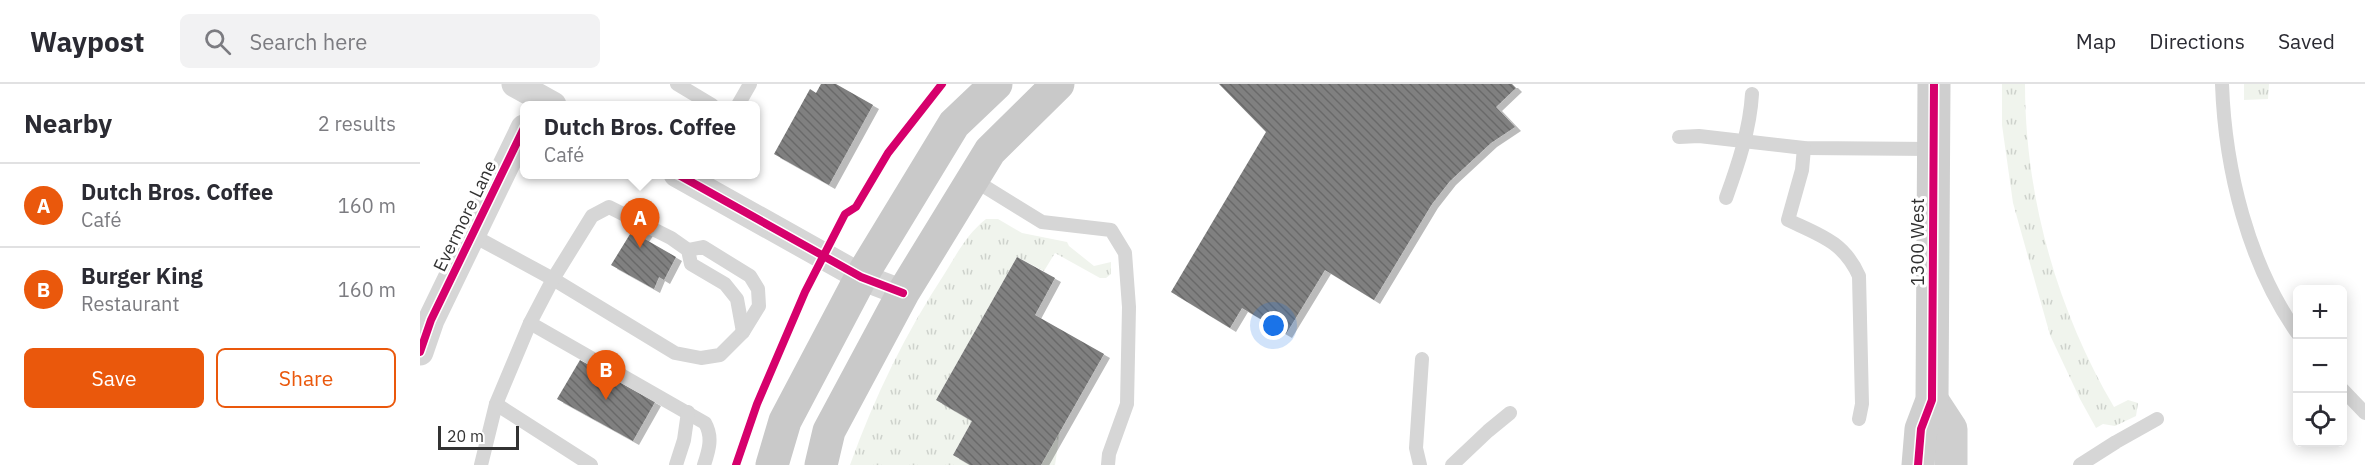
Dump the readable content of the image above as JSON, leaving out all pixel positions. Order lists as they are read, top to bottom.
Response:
{
  "streets": {
    "street": ["Evermore Lane", "1300 West"]
  },
  "scale_bar": "20 m",
  "page": {
    "header": "Waypost",
    "search": "Search here",
    "nav": ["Map", "Directions", "Saved"],
    "heading": ["Nearby", "2 results"],
    "popup": ["Dutch Bros. Coffee", "Café"],
    "list": [
      {
        "mark": "A",
        "name": "Dutch Bros. Coffee",
        "note": "Café",
        "value": "160 m"
      },
      {
        "mark": "B",
        "name": "Burger King",
        "note": "Restaurant",
        "value": "160 m"
      }
    ],
    "pins": ["A", "B"],
    "map_buttons": ["+", "−"],
    "buttons": ["Save", "Share"],
    "scale": "20 m"
  }
}
